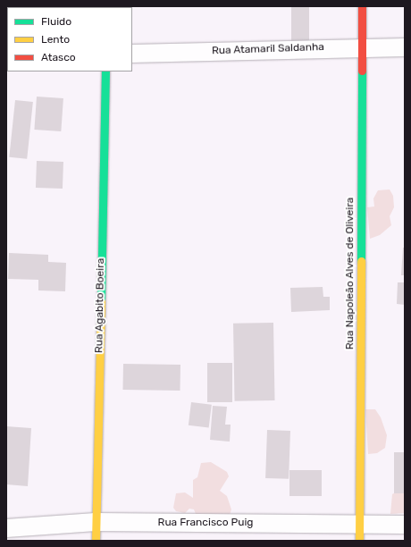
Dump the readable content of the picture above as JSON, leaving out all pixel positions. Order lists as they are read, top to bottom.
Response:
{
  "streets": {
    "street": [
      "Rua Atamaril Saldanha",
      "Rua Napoleão Alves de Oliveira",
      "Rua Agabito Boeira",
      "Rua Francisco Puig"
    ]
  },
  "crossings": [
    ["Rua Atamaril Saldanha", "Rua Napoleão Alves de Oliveira"],
    ["Rua Napoleão Alves de Oliveira", "Rua Francisco Puig"],
    ["Rua Agabito Boeira", "Rua Francisco Puig"]
  ],
  "legend": ["Fluido", "Lento", "Atasco"]
}
